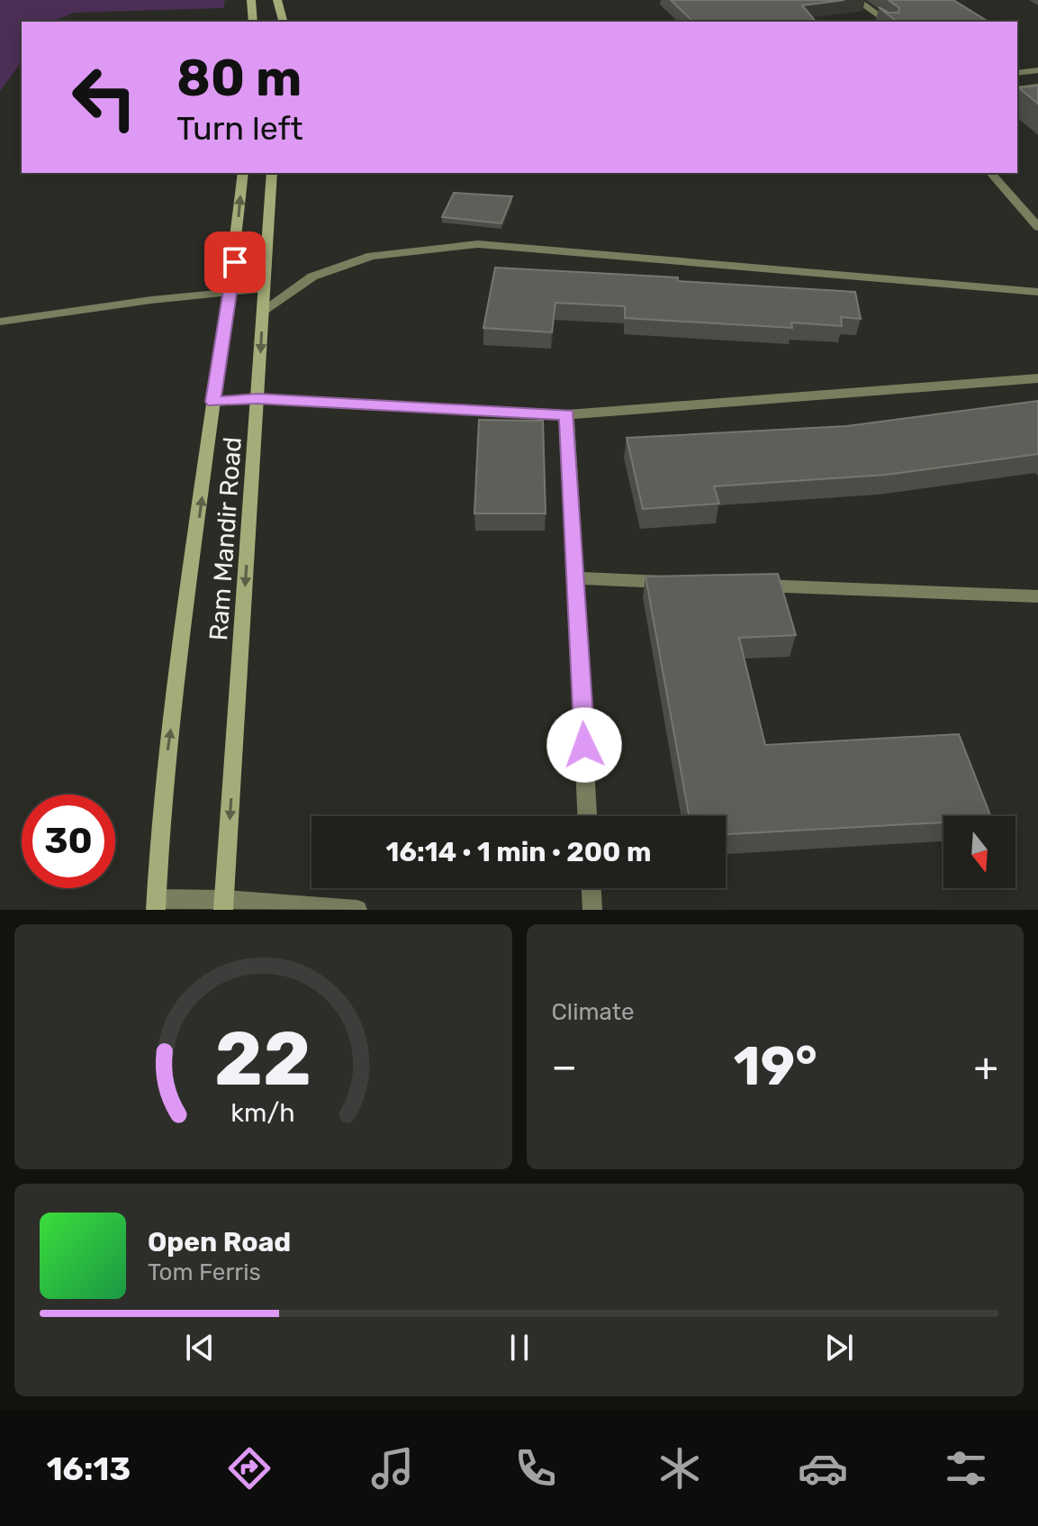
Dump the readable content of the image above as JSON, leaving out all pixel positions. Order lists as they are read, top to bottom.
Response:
{
  "streets": {
    "main road": ["Ram Mandir Road"]
  },
  "north": "bottom",
  "page": {
    "turn": ["80 m", "Turn left"],
    "limit": "30",
    "trip": "16:14 · 1 min · 200 m",
    "tile": "Climate",
    "heat": ["−", "19°", "+"],
    "song": ["Open Road", "Tom Ferris"],
    "tabs": "16:13",
    "gauge": ["22", "km/h"]
  }
}
